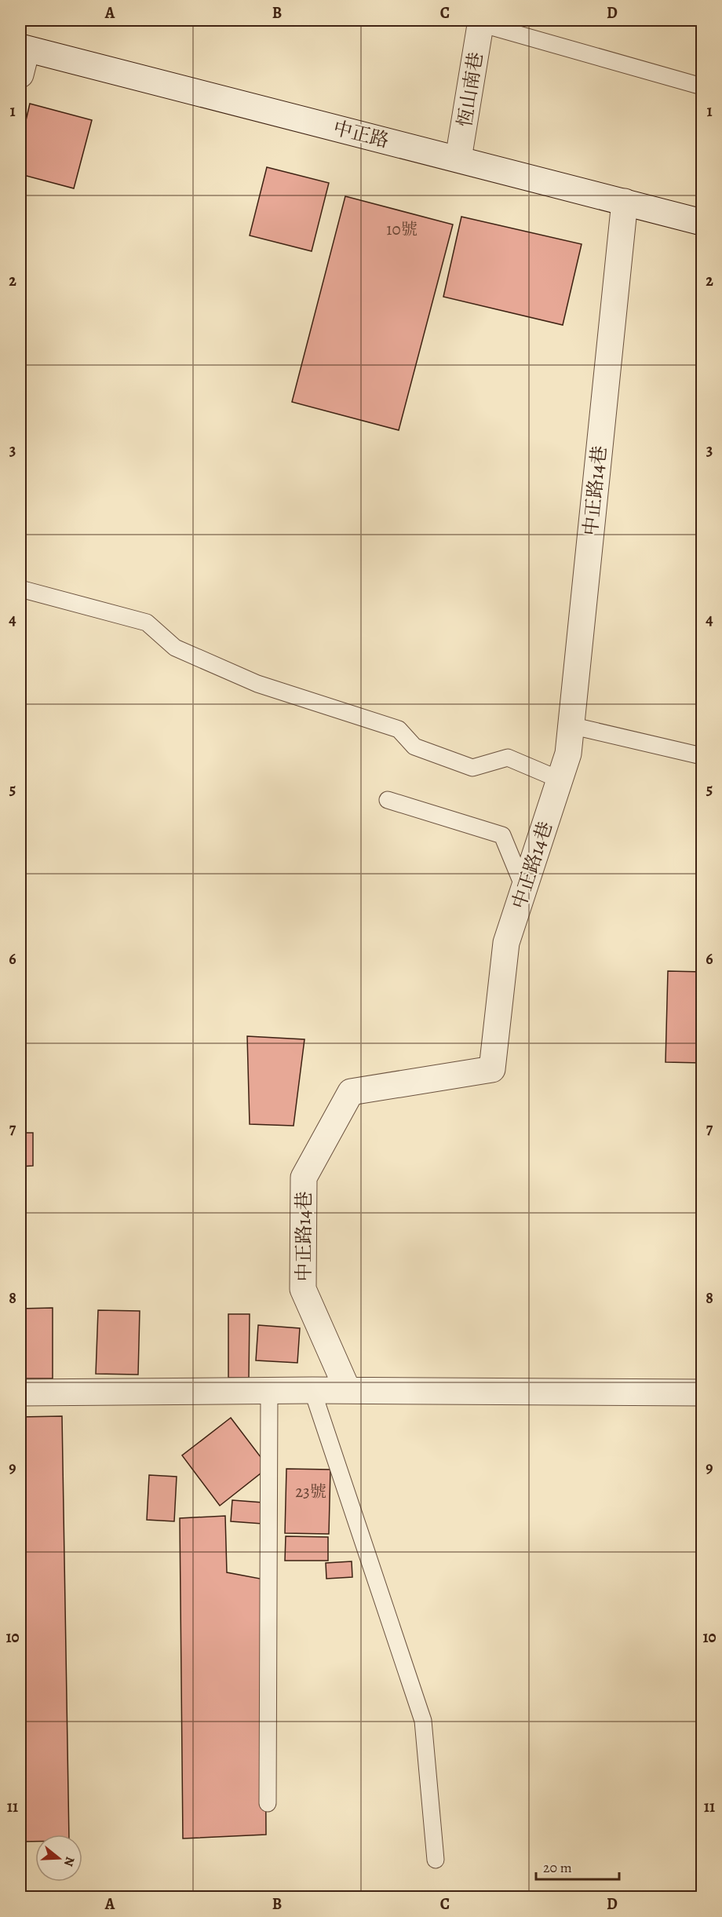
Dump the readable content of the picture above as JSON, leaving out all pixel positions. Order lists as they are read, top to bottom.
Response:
{
  "streets": {
    "street": ["恆山南巷", "中正路", "中正路14巷"]
  },
  "crossings": [
    ["恆山南巷", "中正路"],
    ["中正路", "中正路14巷"]
  ],
  "house_numbers": ["10號", "23號"],
  "scale_bar": "20 m",
  "north": "right",
  "grid": {
    "columns": [
      "A",
      "B",
      "C",
      "D"
    ],
    "rows": [
      "1",
      "2",
      "3",
      "4",
      "5",
      "6",
      "7",
      "8",
      "9",
      "10",
      "11"
    ]
  }
}
